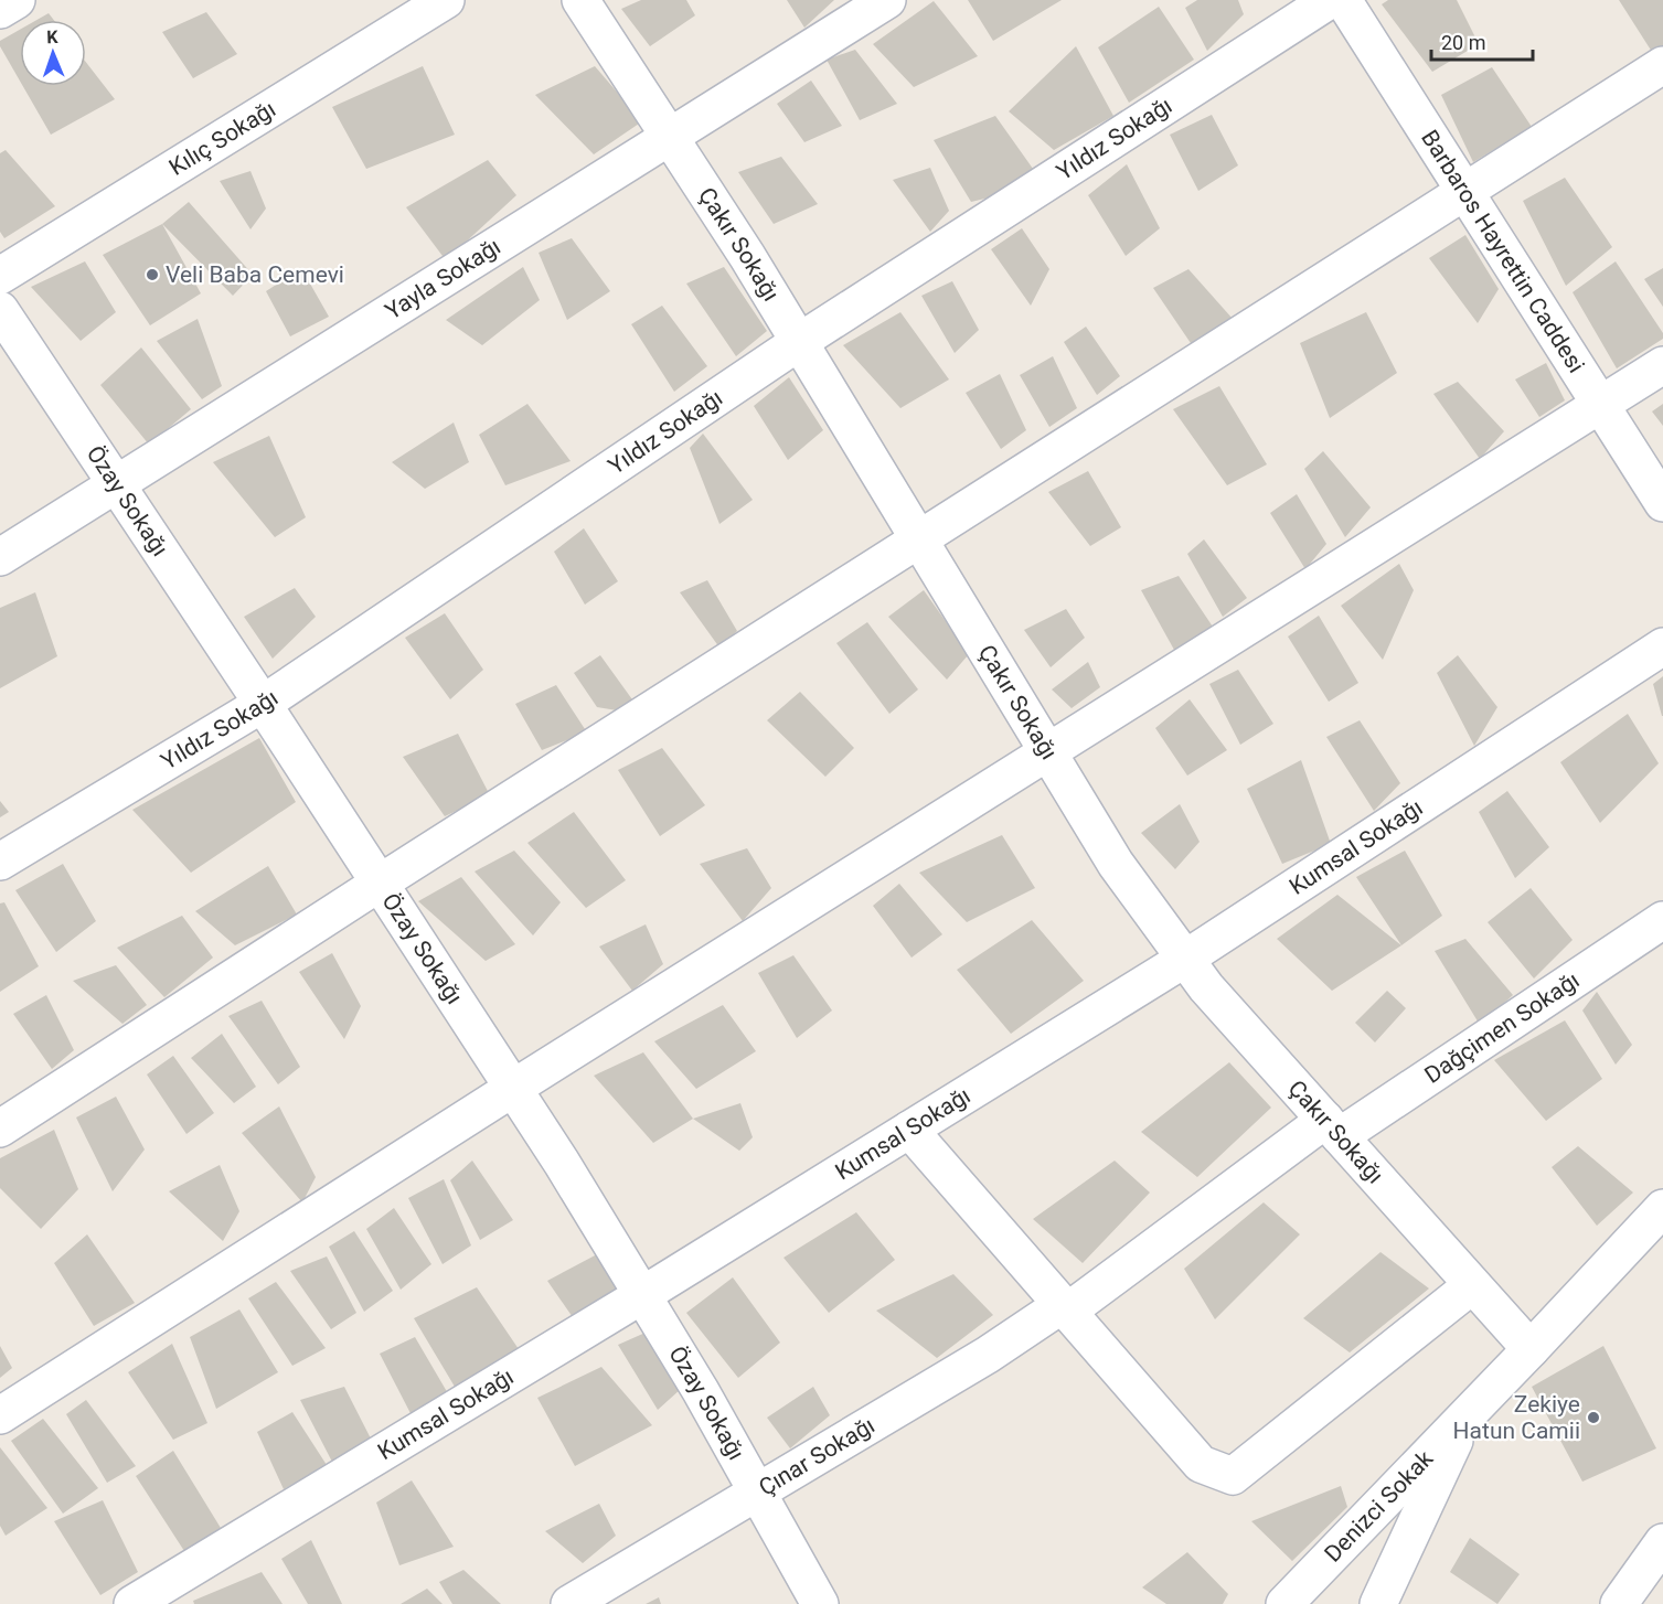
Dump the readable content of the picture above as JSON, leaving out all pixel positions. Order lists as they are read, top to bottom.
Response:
{
  "streets": {
    "street": [
      "Kılıç Sokağı",
      "Yıldız Sokağı",
      "Çakır Sokağı",
      "Barbaros Hayrettin Caddesi",
      "Yayla Sokağı",
      "Özay Sokağı",
      "Kumsal Sokağı",
      "Dağçimen Sokağı",
      "Çınar Sokağı",
      "Denizci Sokak"
    ]
  },
  "crossings": [
    ["Yıldız Sokağı", "Çakır Sokağı"],
    ["Yıldız Sokağı", "Özay Sokağı"],
    ["Çakır Sokağı", "Yayla Sokağı"],
    ["Çakır Sokağı", "Kumsal Sokağı"],
    ["Çakır Sokağı", "Dağçimen Sokağı"],
    ["Çakır Sokağı", "Denizci Sokak"],
    ["Yayla Sokağı", "Özay Sokağı"],
    ["Özay Sokağı", "Kumsal Sokağı"],
    ["Özay Sokağı", "Çınar Sokağı"],
    ["Dağçimen Sokağı", "Çınar Sokağı"]
  ],
  "places": ["Veli Baba Cemevi", "Zekiye Hatun Camii"],
  "scale_bar": "20 m",
  "north": "top"
}
